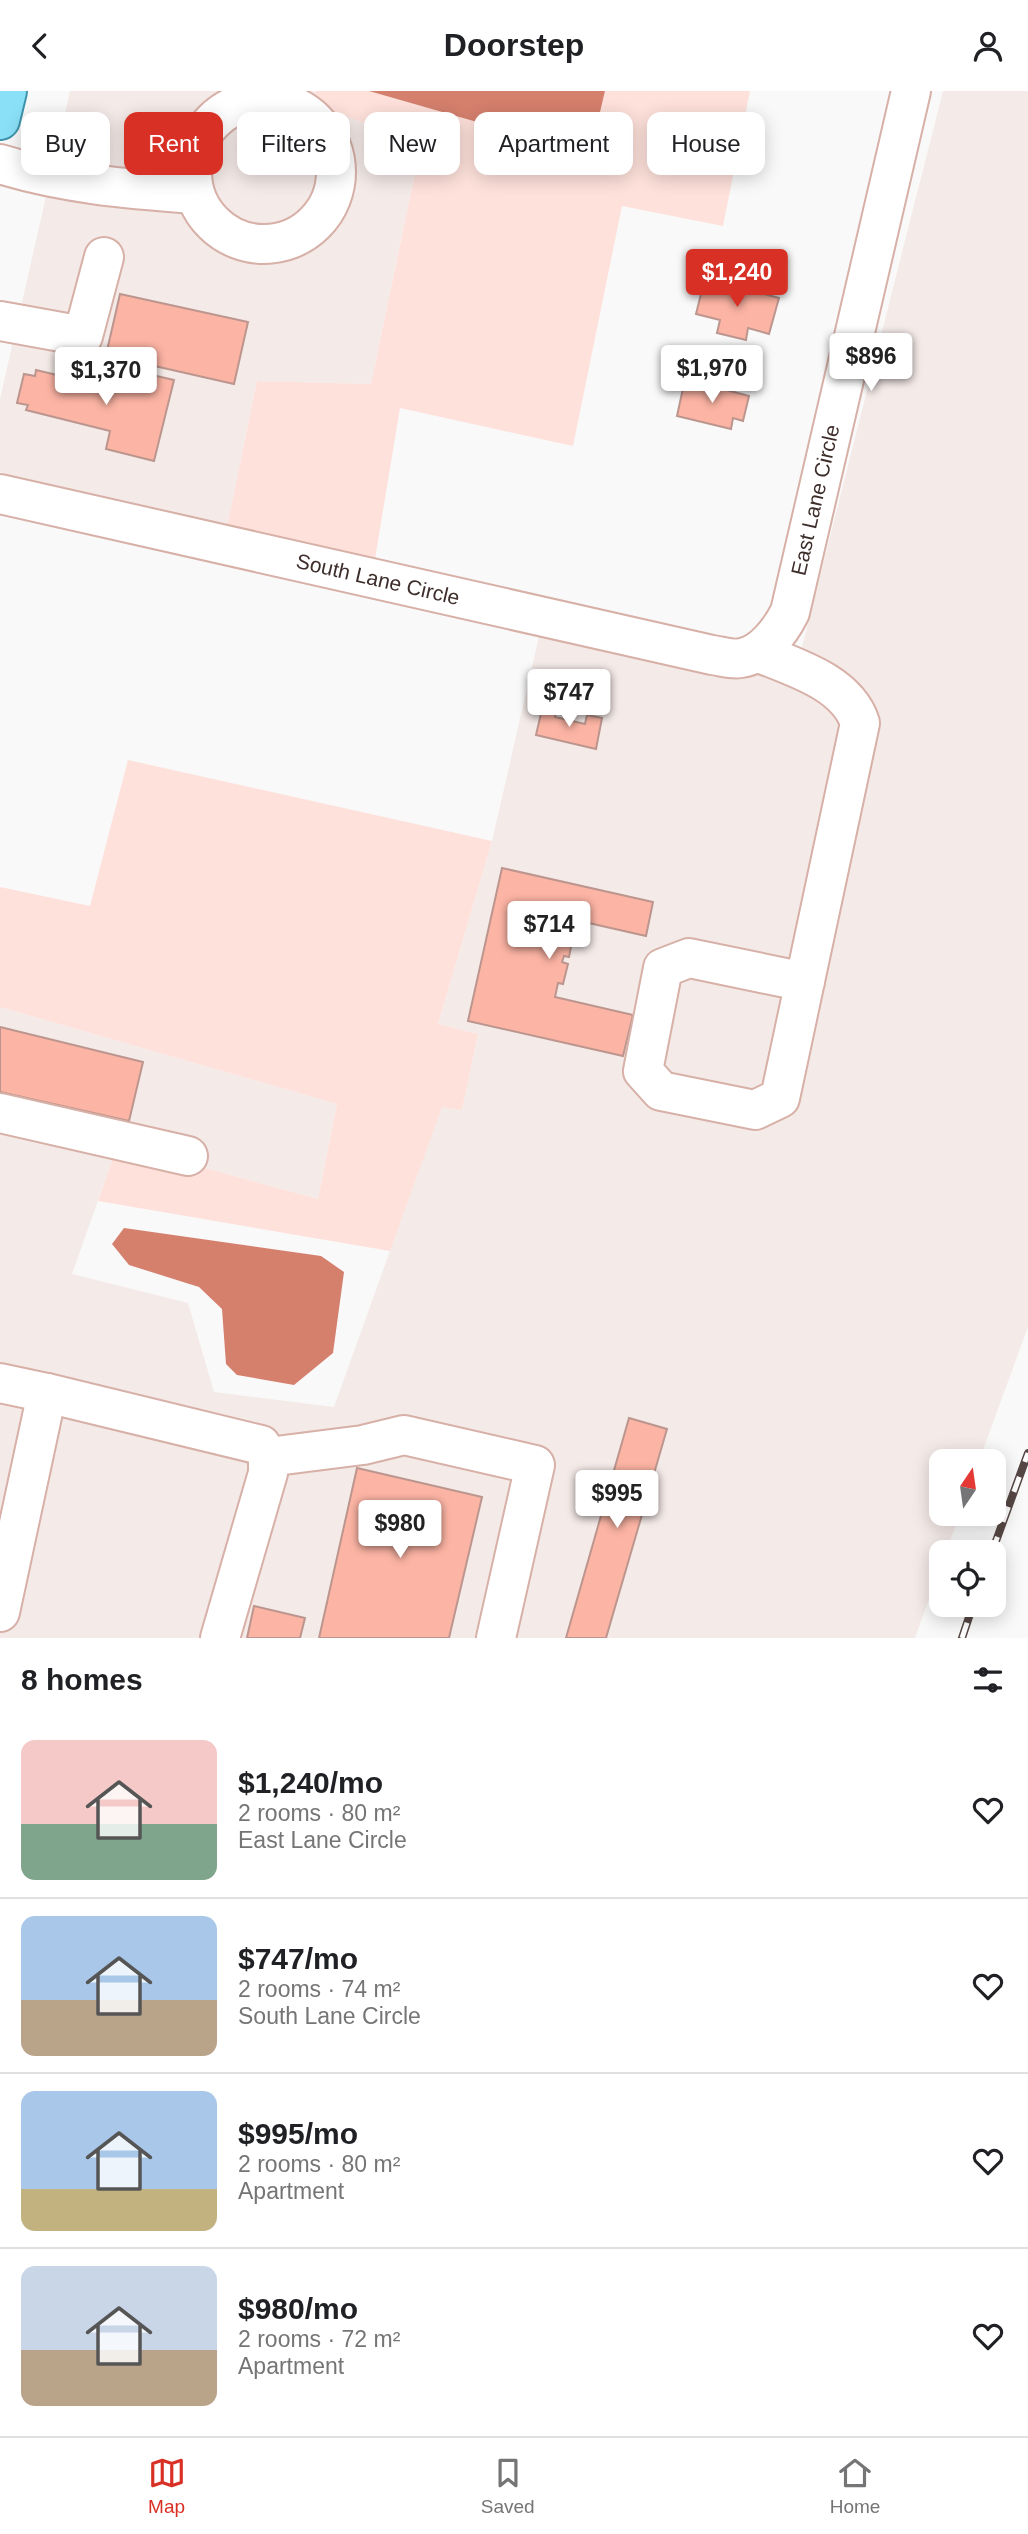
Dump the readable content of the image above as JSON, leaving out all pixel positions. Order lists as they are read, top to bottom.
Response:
{
  "streets": {
    "street": ["East Lane Circle", "South Lane Circle"]
  },
  "crossings": [
    ["East Lane Circle", "South Lane Circle"]
  ],
  "north": "top",
  "page": {
    "header": "Doorstep",
    "chip": [
      "Buy",
      "Rent",
      "Filters",
      "New",
      "Apartment",
      "House"
    ],
    "price": [
      "$1,240",
      "$896",
      "$1,970",
      "$1,370",
      "$747",
      "$714",
      "$995",
      "$980"
    ],
    "heading": "8 homes",
    "list": [
      {
        "name": "$1,240/mo",
        "note": "2 rooms · 80 m² · East Lane Circle"
      },
      {
        "name": "$747/mo",
        "note": "2 rooms · 74 m² · South Lane Circle"
      },
      {
        "name": "$995/mo",
        "note": "2 rooms · 80 m² · Apartment"
      },
      {
        "name": "$980/mo",
        "note": "2 rooms · 72 m² · Apartment"
      }
    ],
    "tabs": ["Map", "Saved", "Home"]
  }
}
